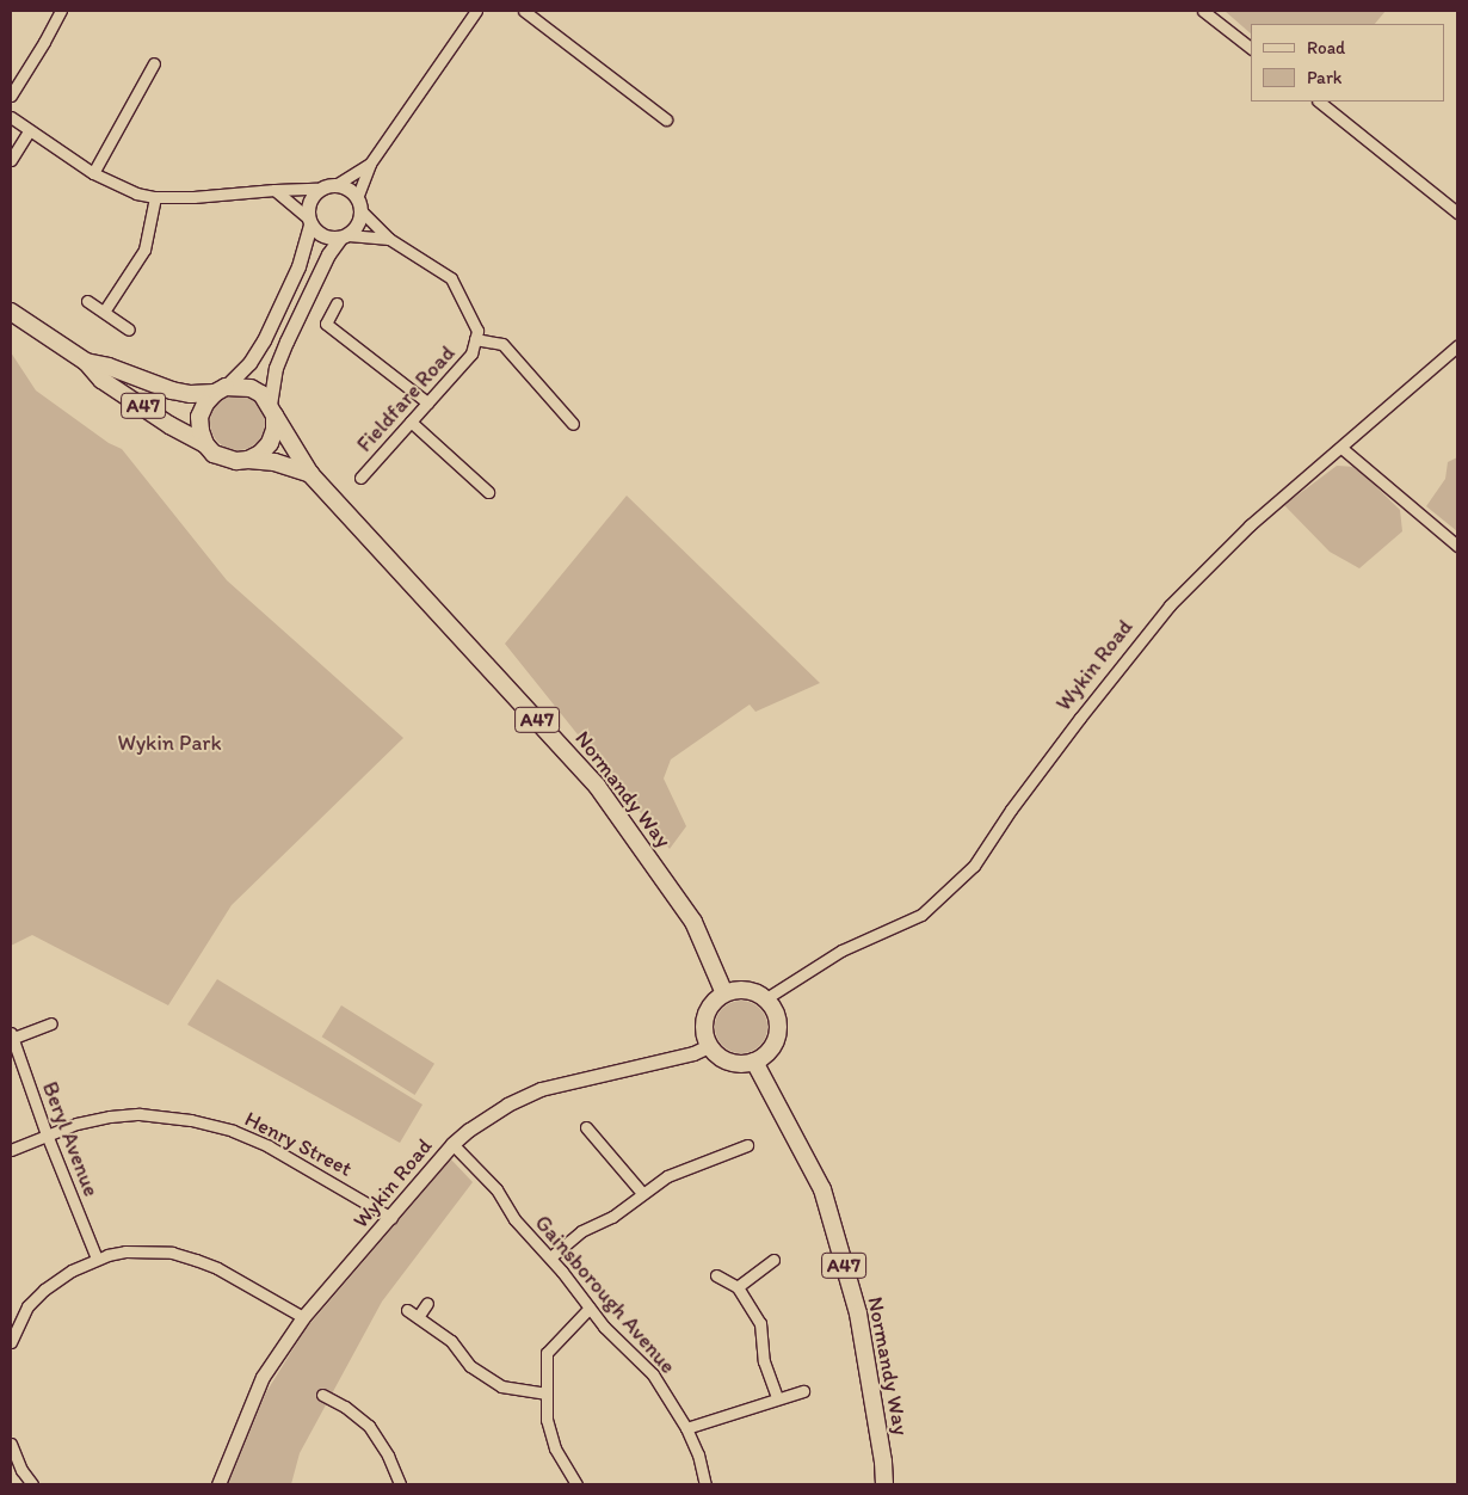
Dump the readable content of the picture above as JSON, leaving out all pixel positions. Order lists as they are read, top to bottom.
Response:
{
  "streets": {
    "main road": ["A47", "Normandy Way"],
    "street": [
      "Fieldfare Road",
      "Wykin Road",
      "Beryl Avenue",
      "Henry Street",
      "Gainsborough Avenue"
    ]
  },
  "crossings": [
    ["A47", "Normandy Way"],
    ["Wykin Road", "Normandy Way"],
    ["Wykin Road", "Henry Street"],
    ["Wykin Road", "Gainsborough Avenue"],
    ["Beryl Avenue", "Henry Street"]
  ],
  "parks": ["Wykin Park"],
  "legend": ["Road", "Park"]
}
